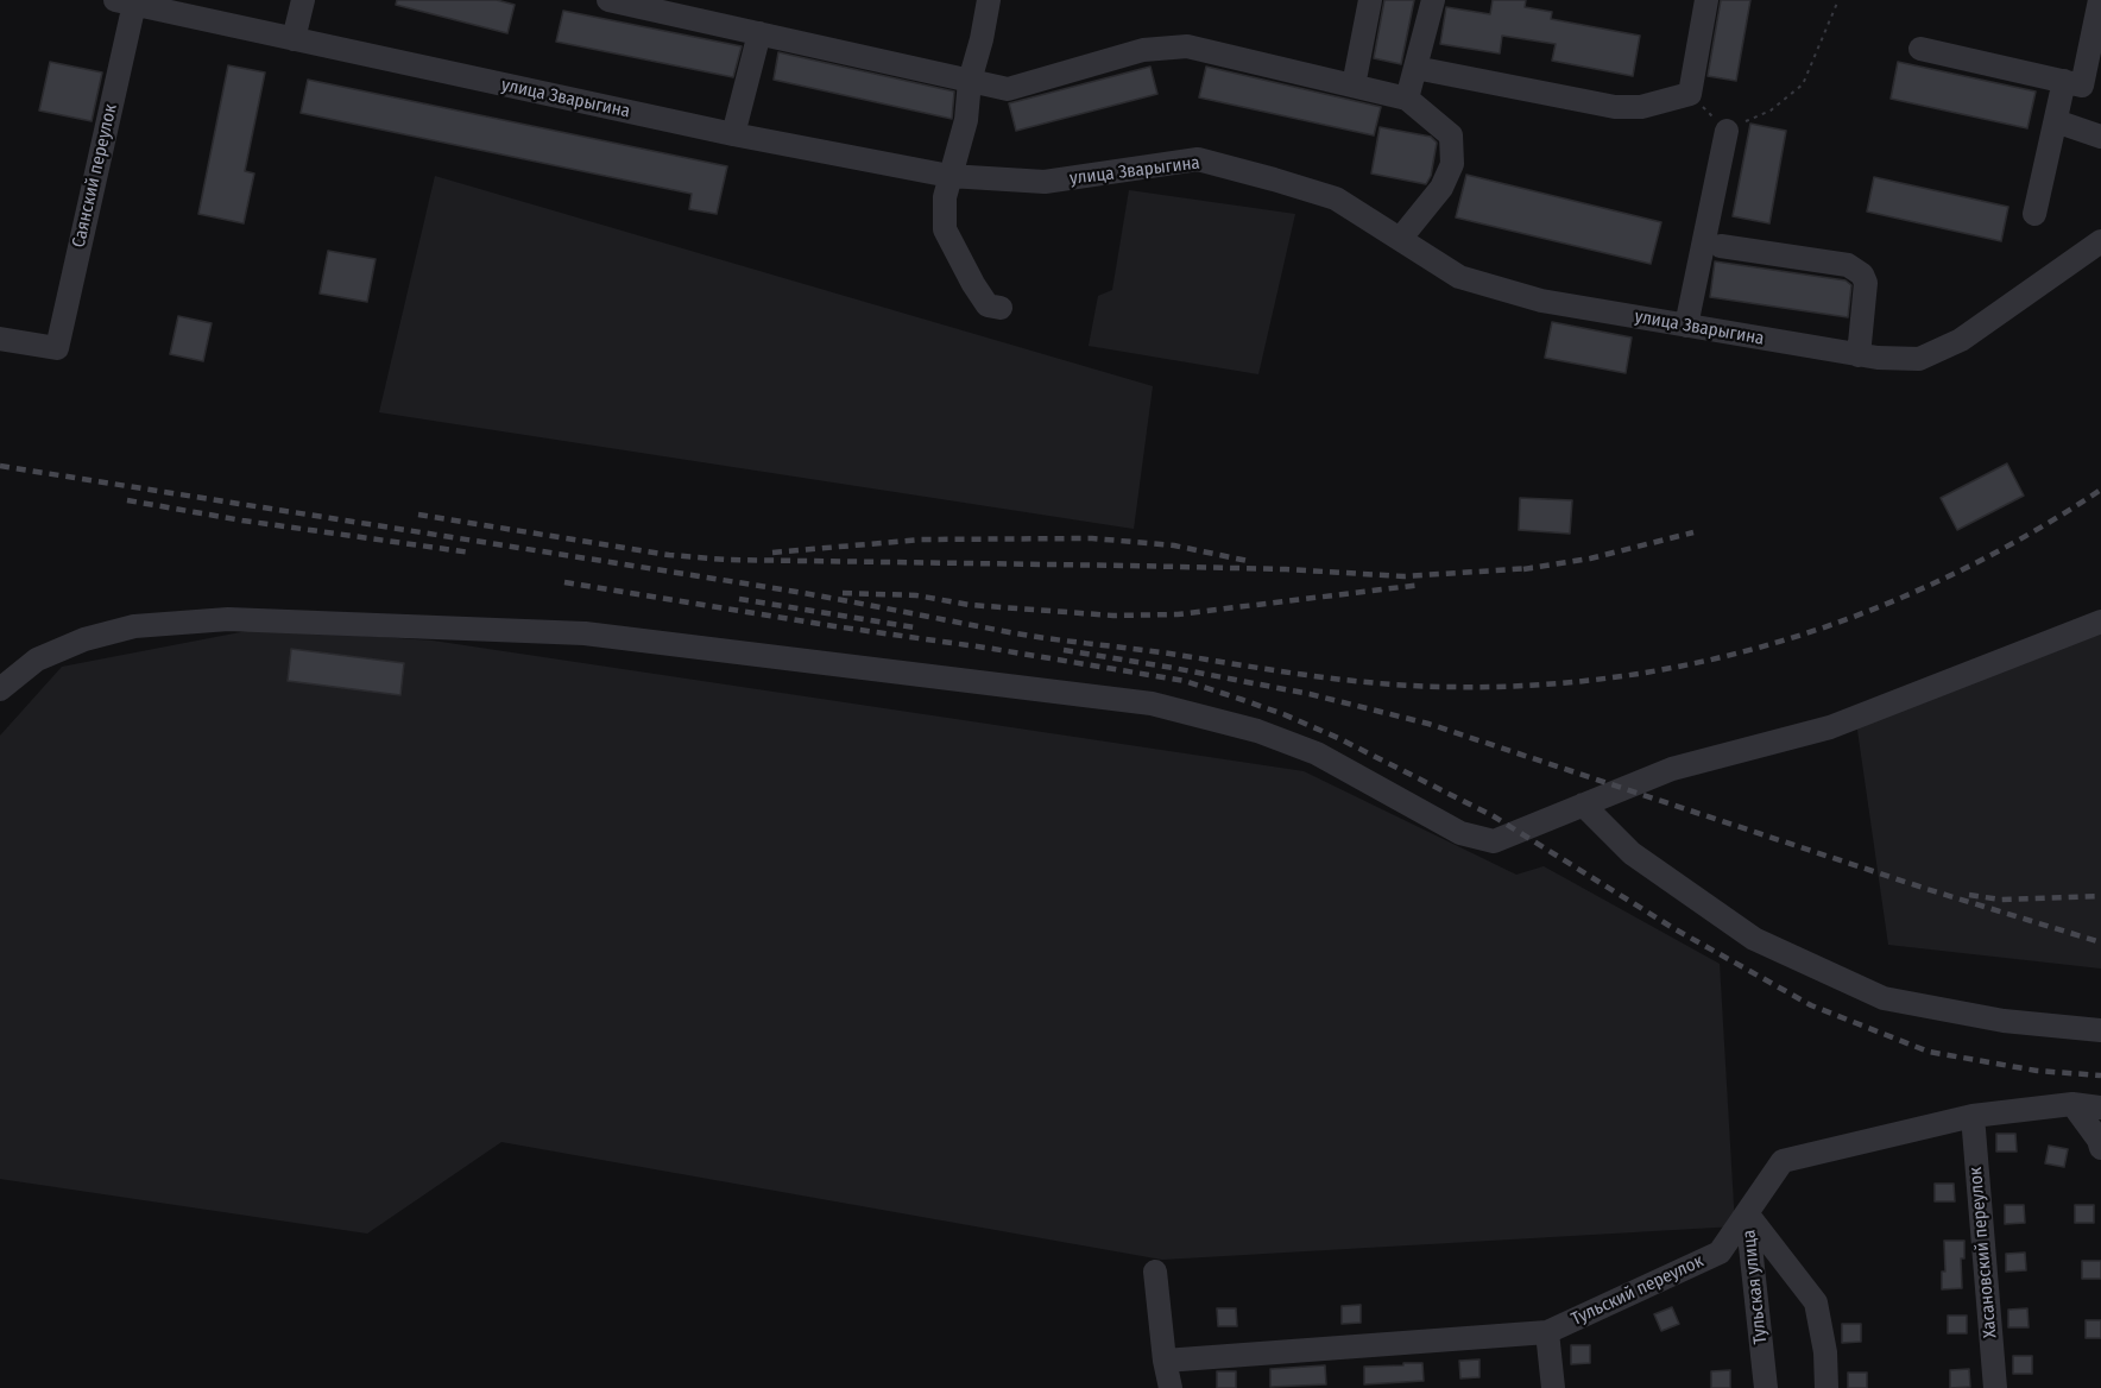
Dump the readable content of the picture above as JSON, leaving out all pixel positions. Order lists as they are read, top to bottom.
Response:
{
  "streets": {
    "street": [
      "улица Зварыгина",
      "Саянский переулок",
      "Хасановский переулок",
      "Тульская улица",
      "Тульский переулок"
    ]
  },
  "crossings": [
    ["улица Зварыгина", "Саянский переулок"],
    ["Хасановский переулок", "Тульский переулок"],
    ["Тульская улица", "Тульский переулок"]
  ]
}
